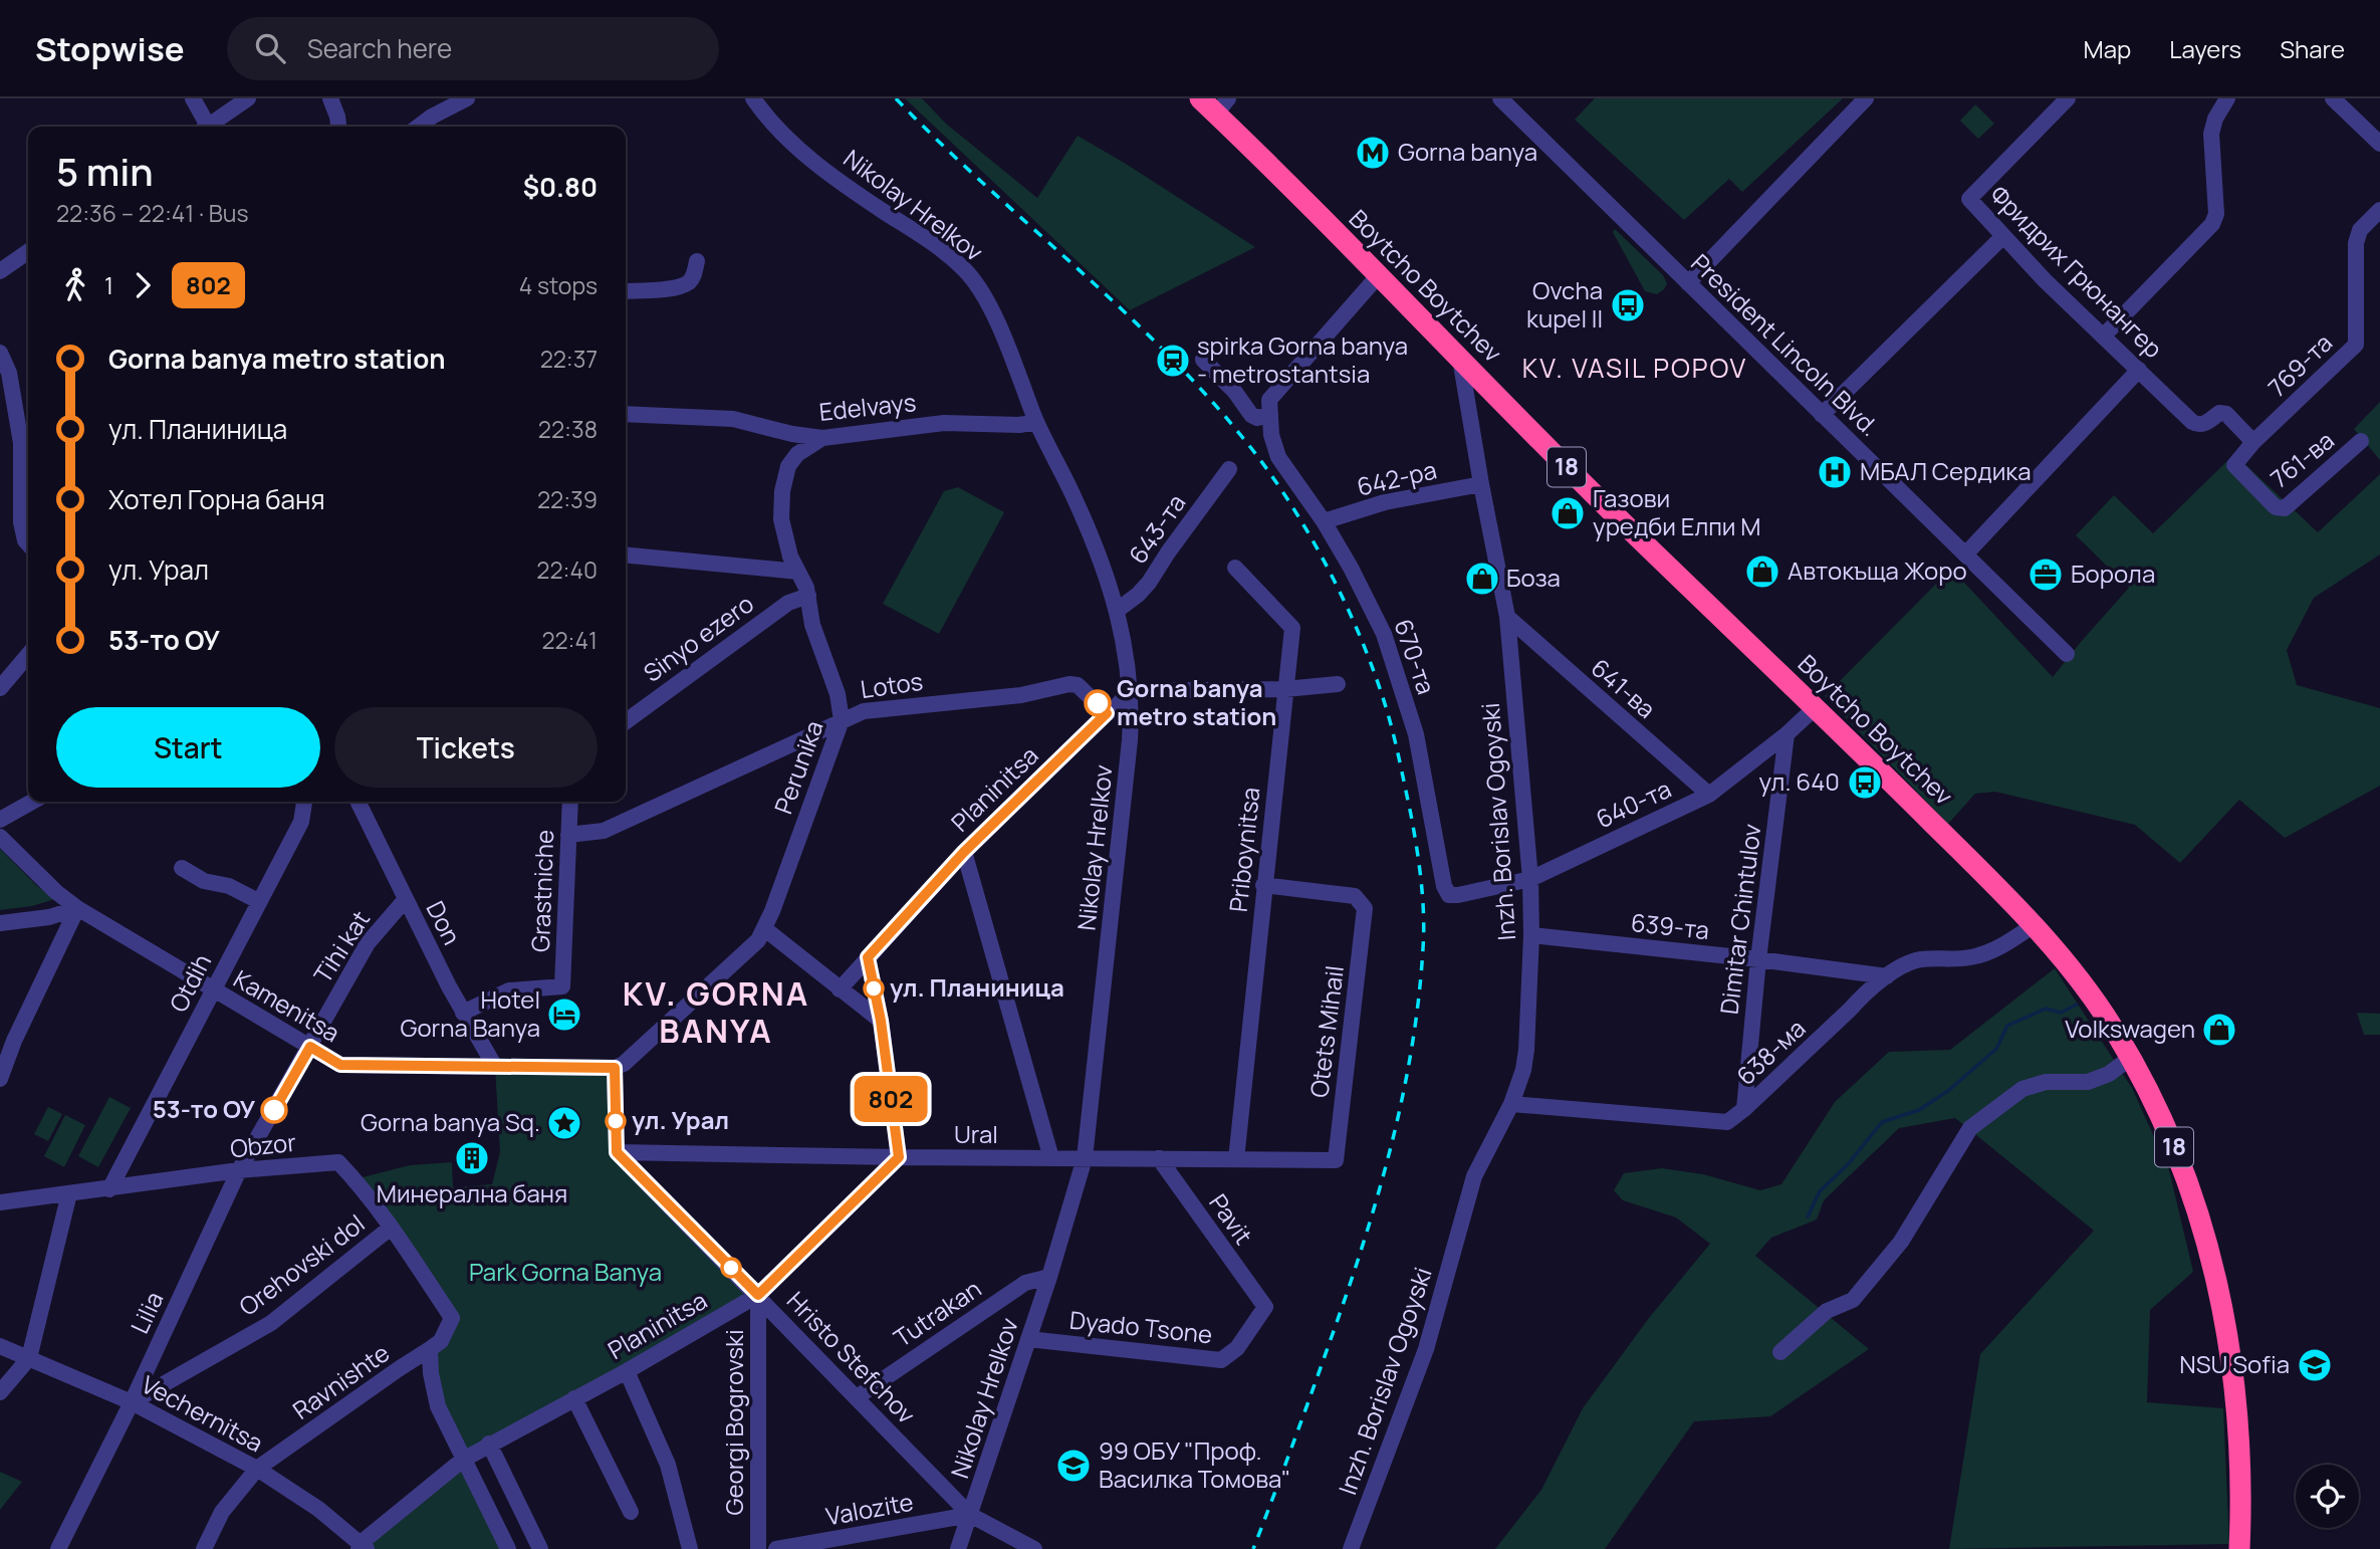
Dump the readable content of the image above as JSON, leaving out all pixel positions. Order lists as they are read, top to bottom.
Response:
{
  "streets": {
    "highway": ["Boytcho Boytchev", "18"],
    "street": [
      "Nikolay Hrelkov",
      "Фридрих Грюнангер",
      "President Lincoln Blvd.",
      "769-та",
      "Edelvays",
      "761-ва",
      "642-ра",
      "643-та",
      "Sinyo ezero",
      "670-та",
      "Lotos",
      "641-ва",
      "Perunika",
      "Planinitsa",
      "640-та",
      "Inzh. Borislav Ogoyski",
      "Priboynitsa",
      "Grastniche",
      "Dimitar Chintulov",
      "Don",
      "639-та",
      "Tihi kat",
      "Otdih",
      "Kamenitsa",
      "Otets Mihail",
      "638-ма",
      "Ural",
      "Obzor",
      "Pavit",
      "Orehovski dol",
      "Lilia",
      "Tutrakan",
      "Dyado Tsone",
      "Hristo Stefchov",
      "Ravnishte",
      "Vechernitsa",
      "Georgi Bogrovski",
      "Valozite"
    ]
  },
  "crossings": [
    ["Nikolay Hrelkov", "Edelvays"],
    ["Nikolay Hrelkov", "643-та"],
    ["Nikolay Hrelkov", "Planinitsa"],
    ["Nikolay Hrelkov", "Ural"],
    ["Nikolay Hrelkov", "Tutrakan"],
    ["Nikolay Hrelkov", "Dyado Tsone"],
    ["Nikolay Hrelkov", "Hristo Stefchov"],
    ["Nikolay Hrelkov", "Valozite"],
    ["Фридрих Грюнангер", "769-та"],
    ["Фридрих Грюнангер", "761-ва"],
    ["Boytcho Boytchev", "640-та"],
    ["Boytcho Boytchev", "Inzh. Borislav Ogoyski"],
    ["Boytcho Boytchev", "638-ма"],
    ["769-та", "761-ва"],
    ["Edelvays", "Perunika"],
    ["642-ра", "670-та"],
    ["642-ра", "Inzh. Borislav Ogoyski"],
    ["Sinyo ezero", "Perunika"],
    ["670-та", "640-та"],
    ["Lotos", "Perunika"],
    ["Lotos", "Planinitsa"],
    ["Lotos", "Grastniche"],
    ["641-ва", "640-та"],
    ["641-ва", "Inzh. Borislav Ogoyski"],
    ["Perunika", "Kamenitsa"],
    ["Planinitsa", "Ural"],
    ["Planinitsa", "Hristo Stefchov"],
    ["Planinitsa", "Vechernitsa"],
    ["Planinitsa", "Georgi Bogrovski"],
    ["640-та", "Inzh. Borislav Ogoyski"],
    ["640-та", "Dimitar Chintulov"],
    ["Inzh. Borislav Ogoyski", "639-та"],
    ["Inzh. Borislav Ogoyski", "638-ма"],
    ["Priboynitsa", "Otets Mihail"],
    ["Priboynitsa", "Ural"],
    ["Grastniche", "Don"],
    ["Dimitar Chintulov", "639-та"],
    ["Dimitar Chintulov", "638-ма"],
    ["Don", "Tihi kat"],
    ["Don", "Kamenitsa"],
    ["639-та", "638-ма"],
    ["Tihi kat", "Kamenitsa"],
    ["Tihi kat", "Obzor"],
    ["Tihi kat", "Lilia"],
    ["Otdih", "Kamenitsa"],
    ["Otdih", "Obzor"],
    ["Otets Mihail", "Ural"],
    ["Ural", "Pavit"],
    ["Ural", "Hristo Stefchov"],
    ["Obzor", "Orehovski dol"],
    ["Obzor", "Lilia"],
    ["Obzor", "Ravnishte"],
    ["Pavit", "Dyado Tsone"],
    ["Orehovski dol", "Lilia"],
    ["Orehovski dol", "Vechernitsa"],
    ["Lilia", "Vechernitsa"],
    ["Tutrakan", "Hristo Stefchov"],
    ["Hristo Stefchov", "Georgi Bogrovski"],
    ["Hristo Stefchov", "Valozite"],
    ["Ravnishte", "Vechernitsa"]
  ],
  "districts": ["KV. VASIL POPOV", "KV. GORNA BANYA"],
  "parks": ["Park Gorna Banya"],
  "places": {
    "metro station": ["Gorna banya"],
    "bus stop": ["Ovcha kupel II", "ул. 640"],
    "station": ["spirka Gorna banya - metrostantsia"],
    "hospital": ["МБАЛ Сердика"],
    "shop": [
      "Газови уредби Елпи М",
      "Автокъща Жоро",
      "Боза",
      "Volkswagen"
    ],
    "office": ["Борола"],
    "other": [
      "Gorna banya metro station",
      "ул. Планиница",
      "53-то ОУ",
      "ул. Урал"
    ],
    "hotel": ["Hotel Gorna Banya"],
    "place": ["Gorna banya Sq."],
    "building": ["Минерална баня"],
    "school or university": ["NSU Sofia", "99 ОБУ \"Проф. Василка Томова\""]
  },
  "lines": ["bus line 802"],
  "page": {
    "header": "Stopwise",
    "search": "Search here",
    "nav": ["Map", "Layers", "Share"],
    "on_map": "802",
    "heading": ["5 min", "22:36 – 22:41 · Bus", "$0.80"],
    "legs": ["1", "802", "4 stops"],
    "list": [
      {
        "name": "Gorna banya metro station",
        "value": "22:37"
      },
      {
        "name": "ул. Планиница",
        "value": "22:38"
      },
      {
        "name": "Хотел Горна баня",
        "value": "22:39"
      },
      {
        "name": "ул. Урал",
        "value": "22:40"
      },
      {
        "name": "53-то ОУ",
        "value": "22:41"
      }
    ],
    "buttons": ["Start", "Tickets"]
  }
}
